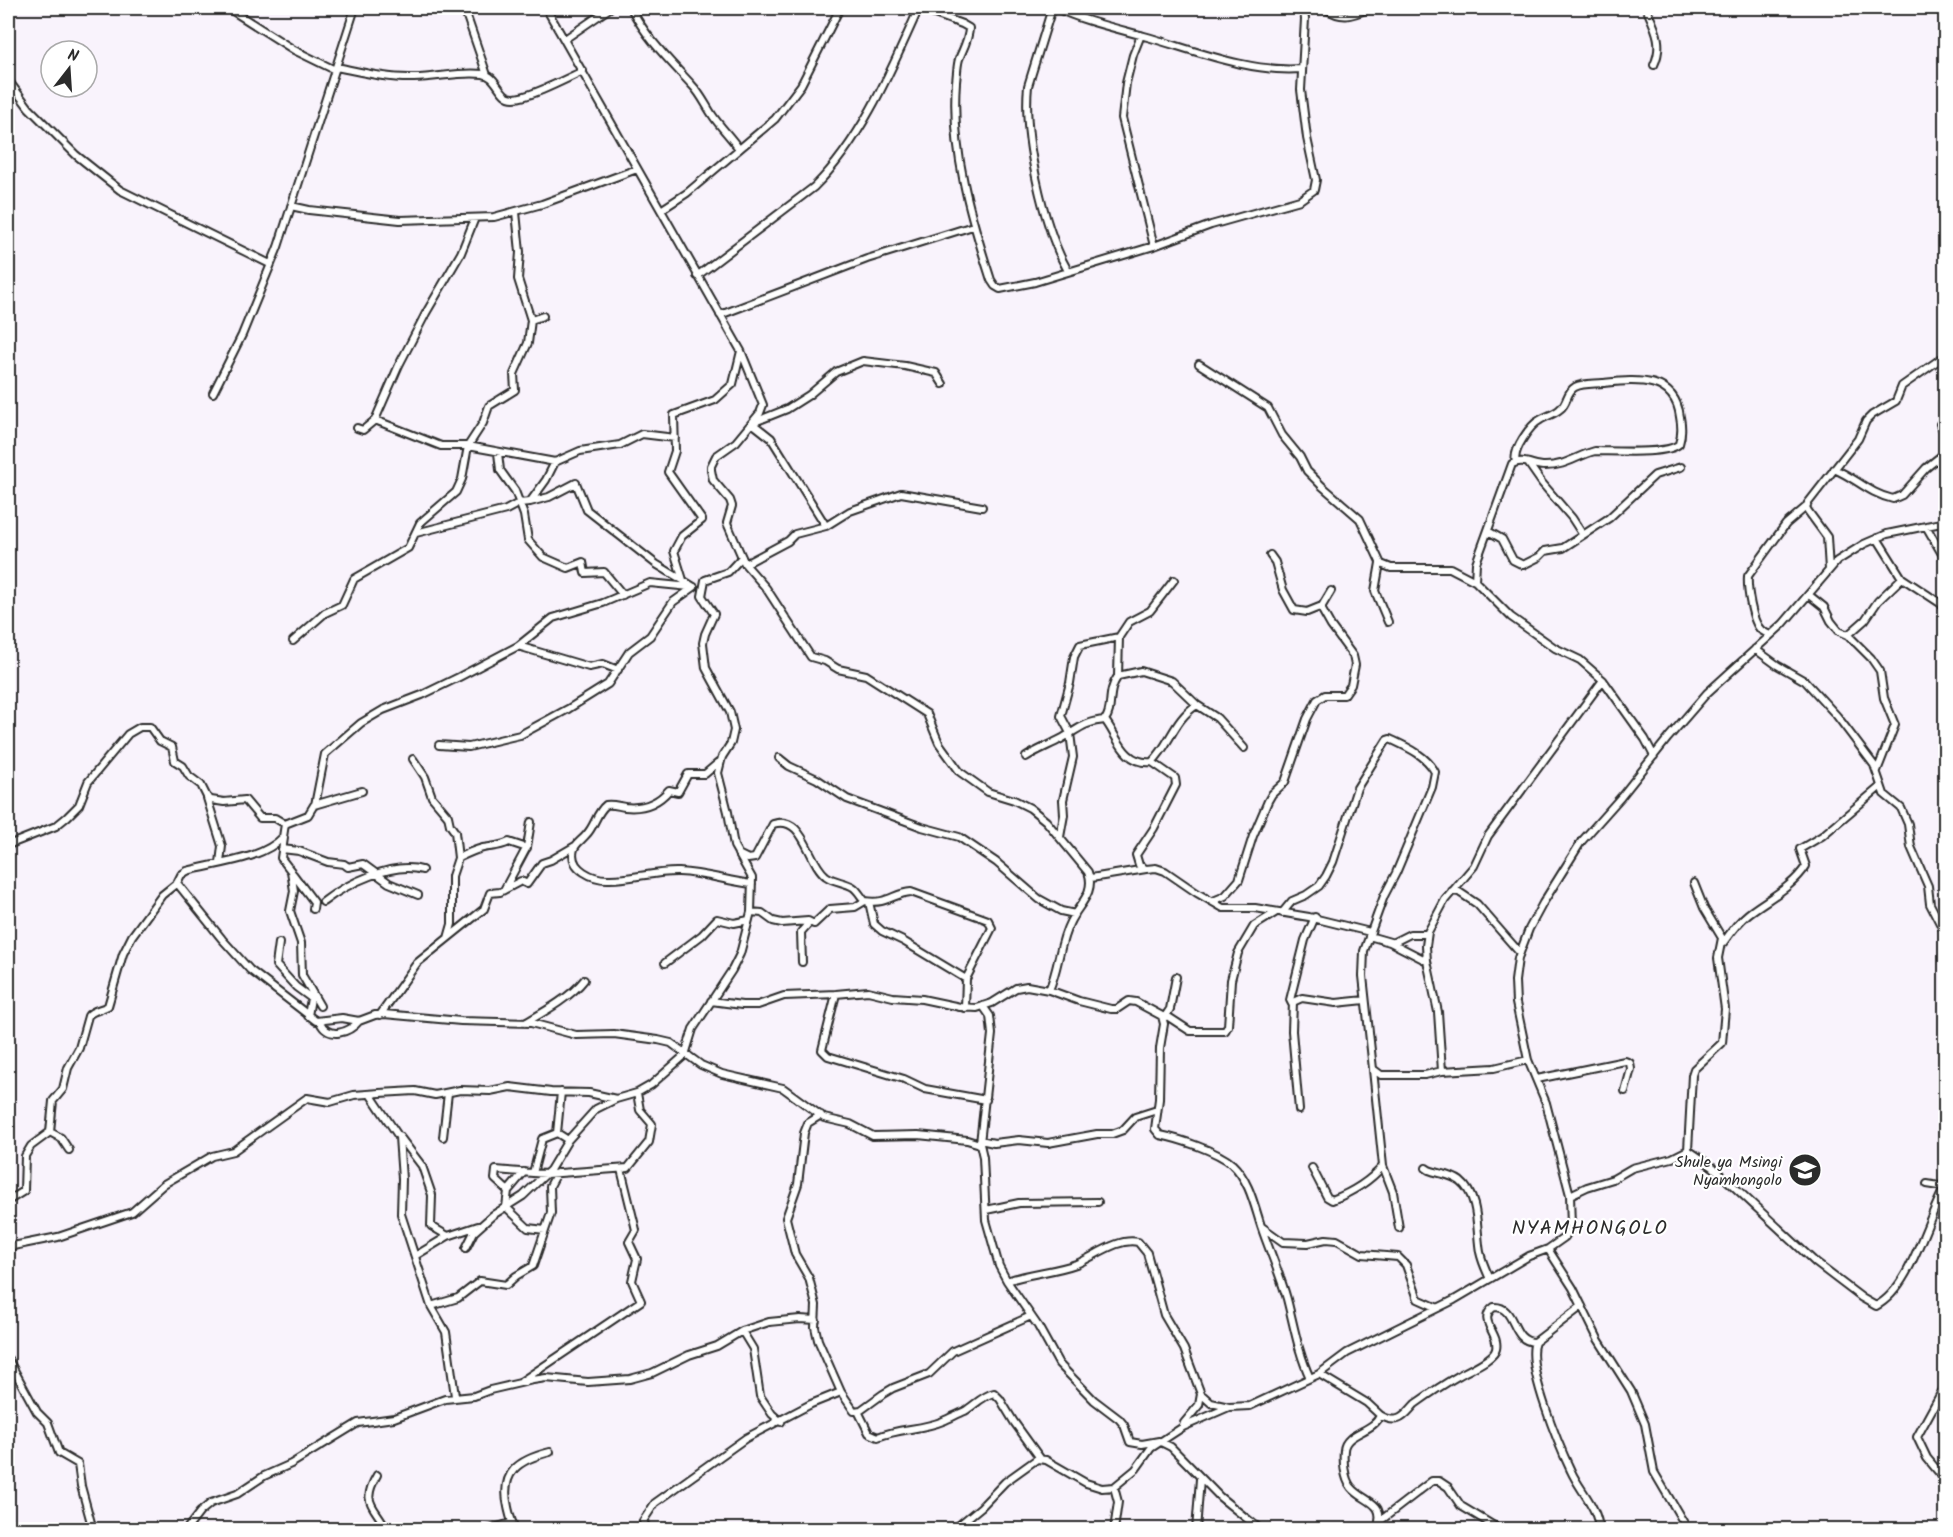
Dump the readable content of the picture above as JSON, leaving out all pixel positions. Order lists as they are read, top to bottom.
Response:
{
  "districts": ["NYAMHONGOLO"],
  "places": {
    "school or university": ["Shule ya Msingi Nyamhongolo"]
  },
  "north": "top"
}
